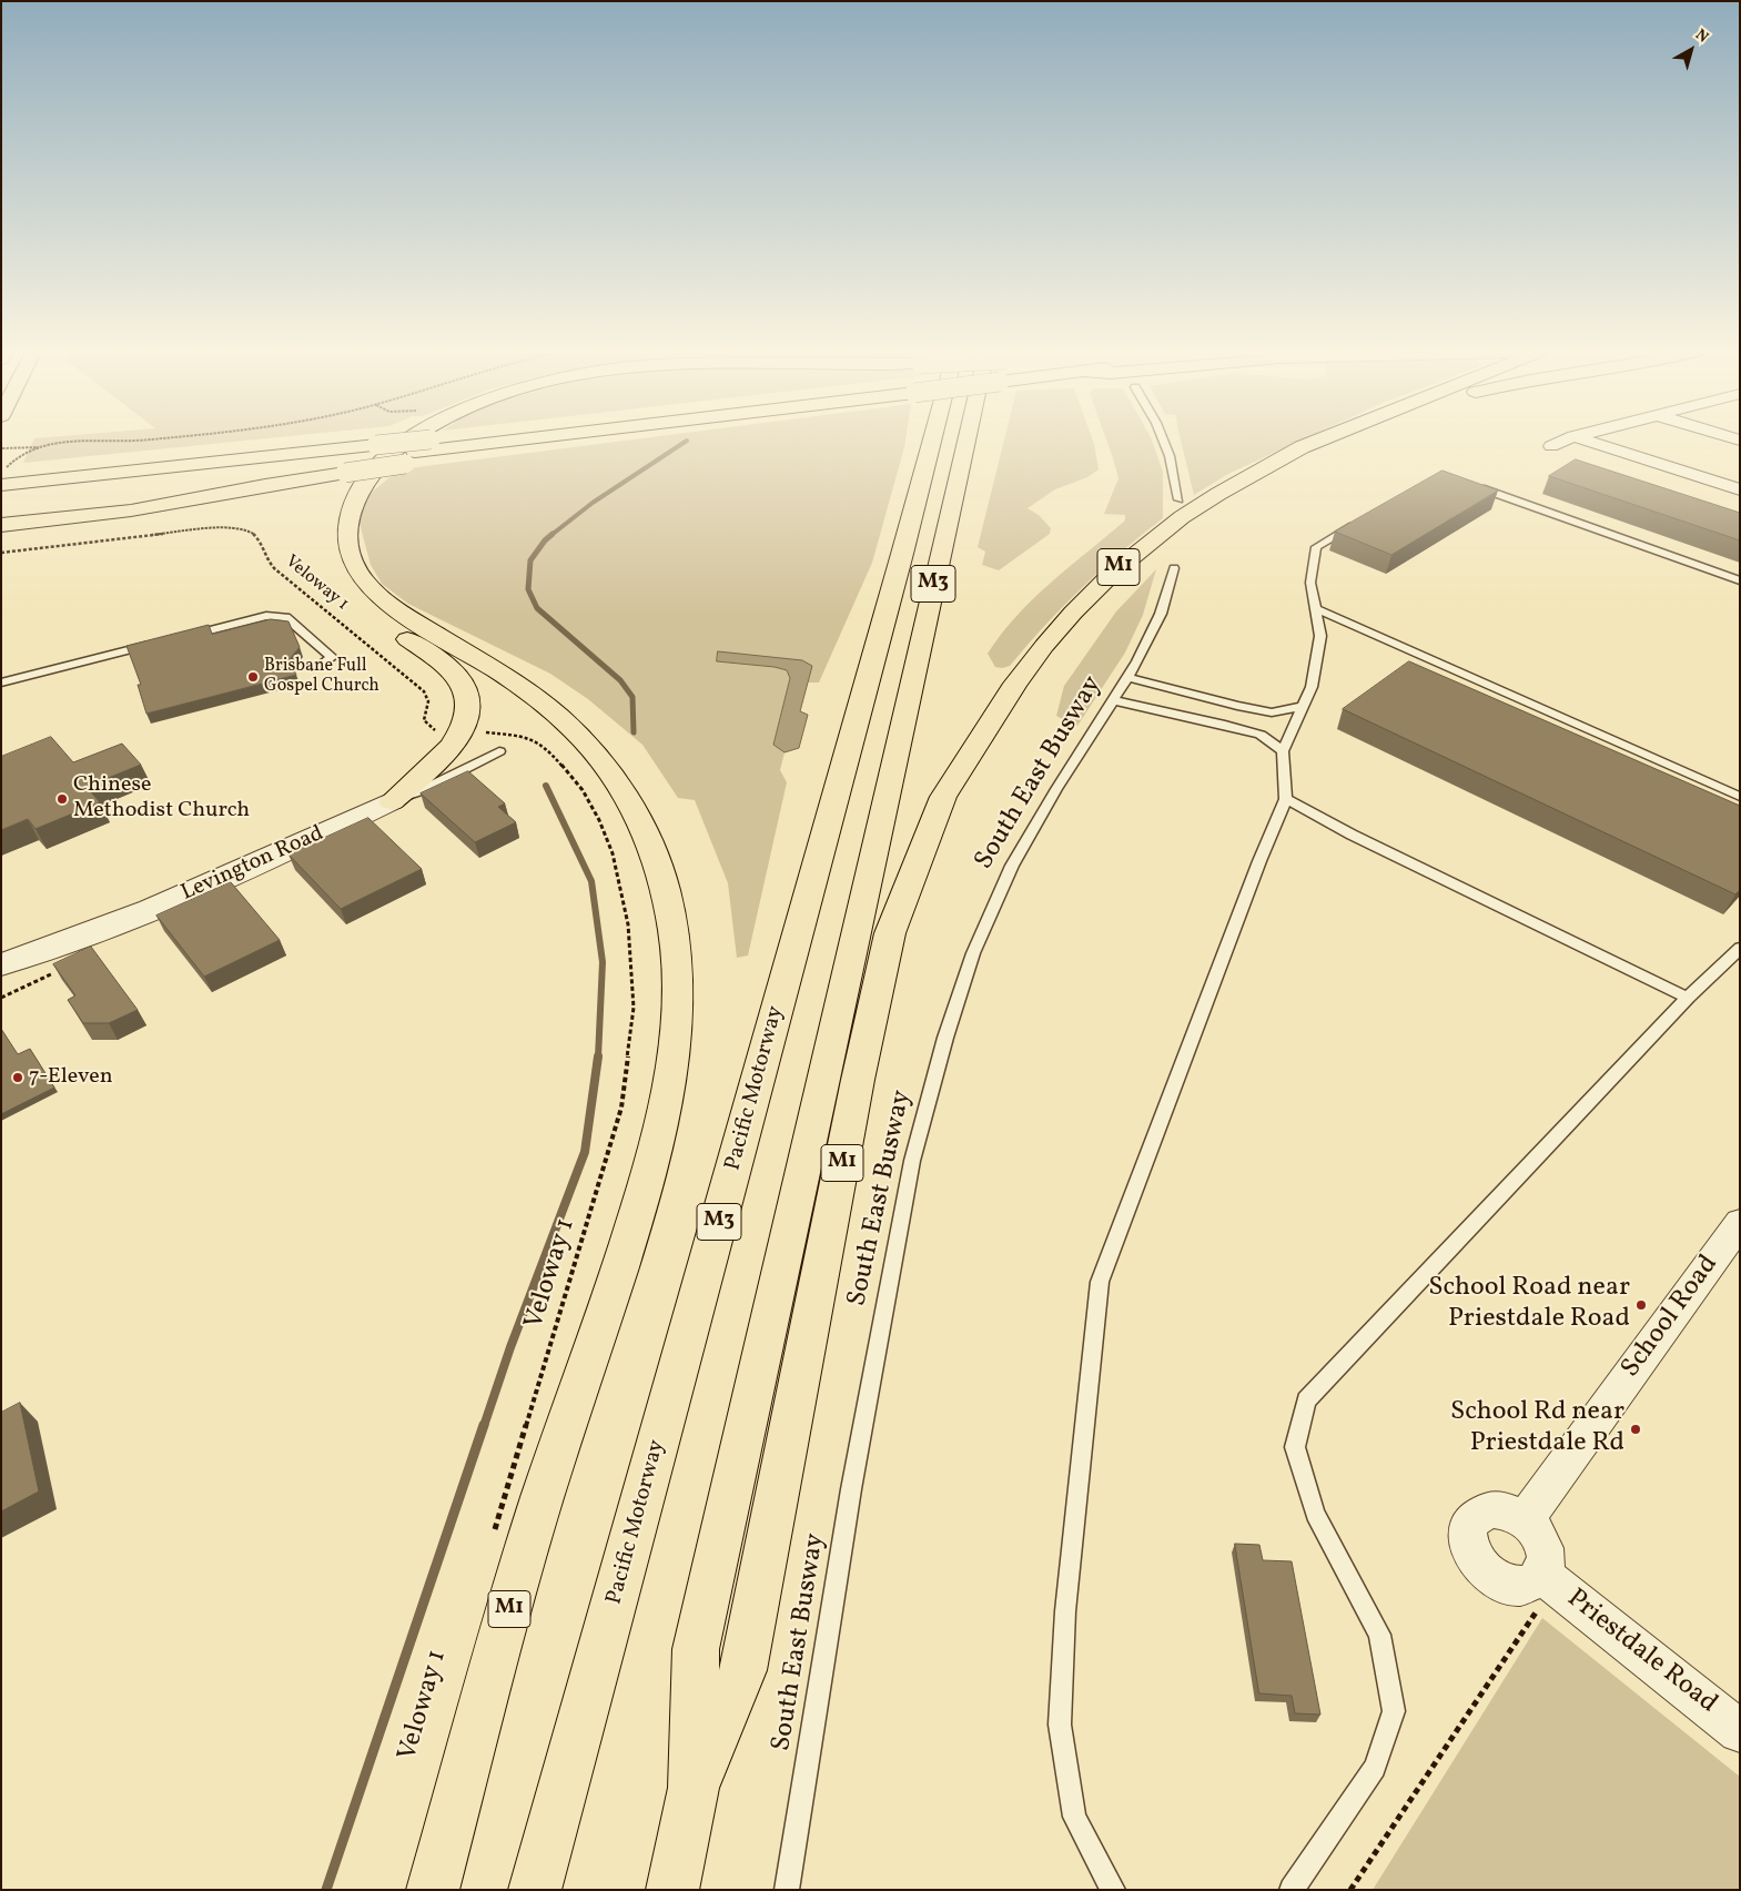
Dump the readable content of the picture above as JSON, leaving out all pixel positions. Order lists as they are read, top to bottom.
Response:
{
  "streets": {
    "main road": ["M1", "M3", "Pacific Motorway"],
    "street": ["Levington Road", "School Road", "Priestdale Road"],
    "lane": ["South East Busway"],
    "path": ["Veloway 1"]
  },
  "crossings": [
    ["M1", "M3"],
    ["School Road", "Priestdale Road"]
  ],
  "places": [
    "Brisbane Full Gospel Church",
    "Chinese Methodist Church",
    "7-Eleven",
    "School Road near Priestdale Road",
    "School Rd near Priestdale Rd"
  ],
  "north": "top right"
}
